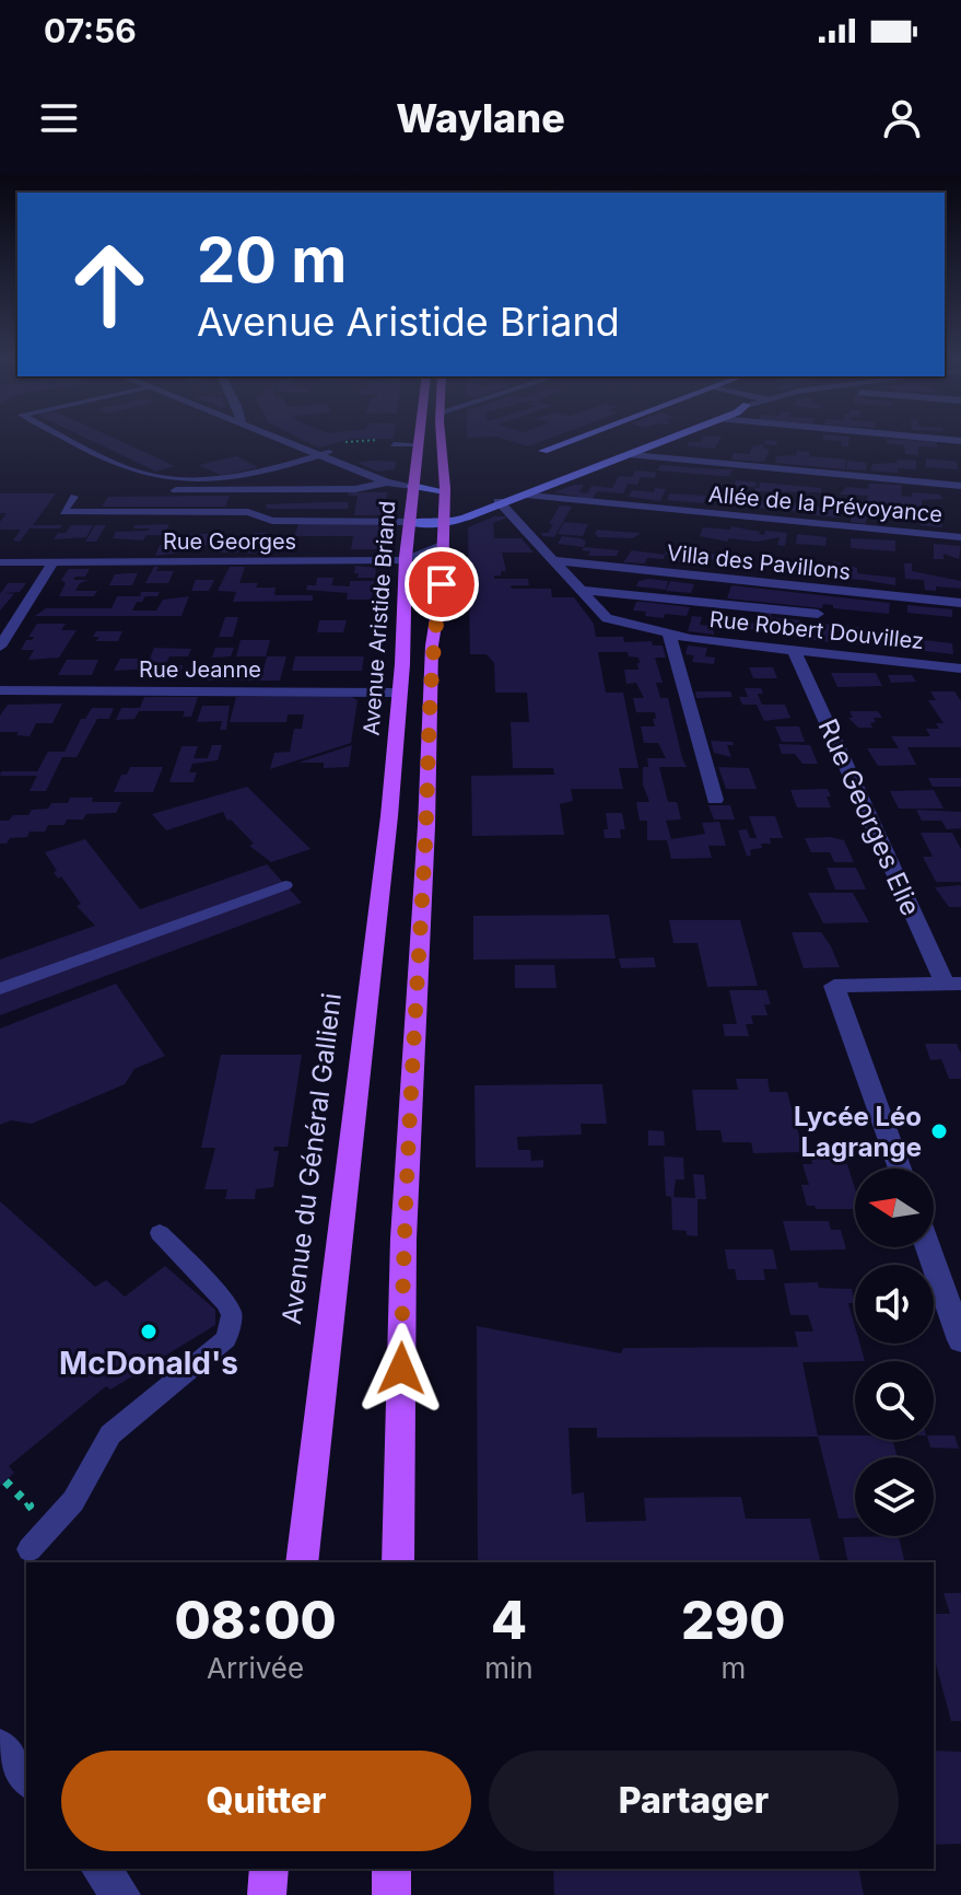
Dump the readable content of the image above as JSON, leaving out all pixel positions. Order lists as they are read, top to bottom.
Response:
{
  "streets": {
    "main road": ["Avenue Aristide Briand", "Avenue du Général Gallieni"],
    "street": [
      "Allée de la Prévoyance",
      "Rue Georges",
      "Villa des Pavillons",
      "Rue Robert Douvillez",
      "Rue Jeanne",
      "Rue Georges Elie"
    ]
  },
  "crossings": [
    ["Rue Georges", "Avenue Aristide Briand"],
    ["Villa des Pavillons", "Rue Robert Douvillez"],
    ["Avenue Aristide Briand", "Rue Jeanne"],
    ["Avenue Aristide Briand", "Avenue du Général Gallieni"],
    ["Rue Robert Douvillez", "Rue Georges Elie"]
  ],
  "places": ["Lycée Léo Lagrange", "McDonald's"],
  "north": "left",
  "page": {
    "status": "07:56",
    "header": "Waylane",
    "turn": ["20 m", "Avenue Aristide Briand"],
    "eta": [
      "08:00",
      "Arrivée",
      "4",
      "min",
      "290",
      "m"
    ],
    "buttons": ["Quitter", "Partager"]
  }
}
